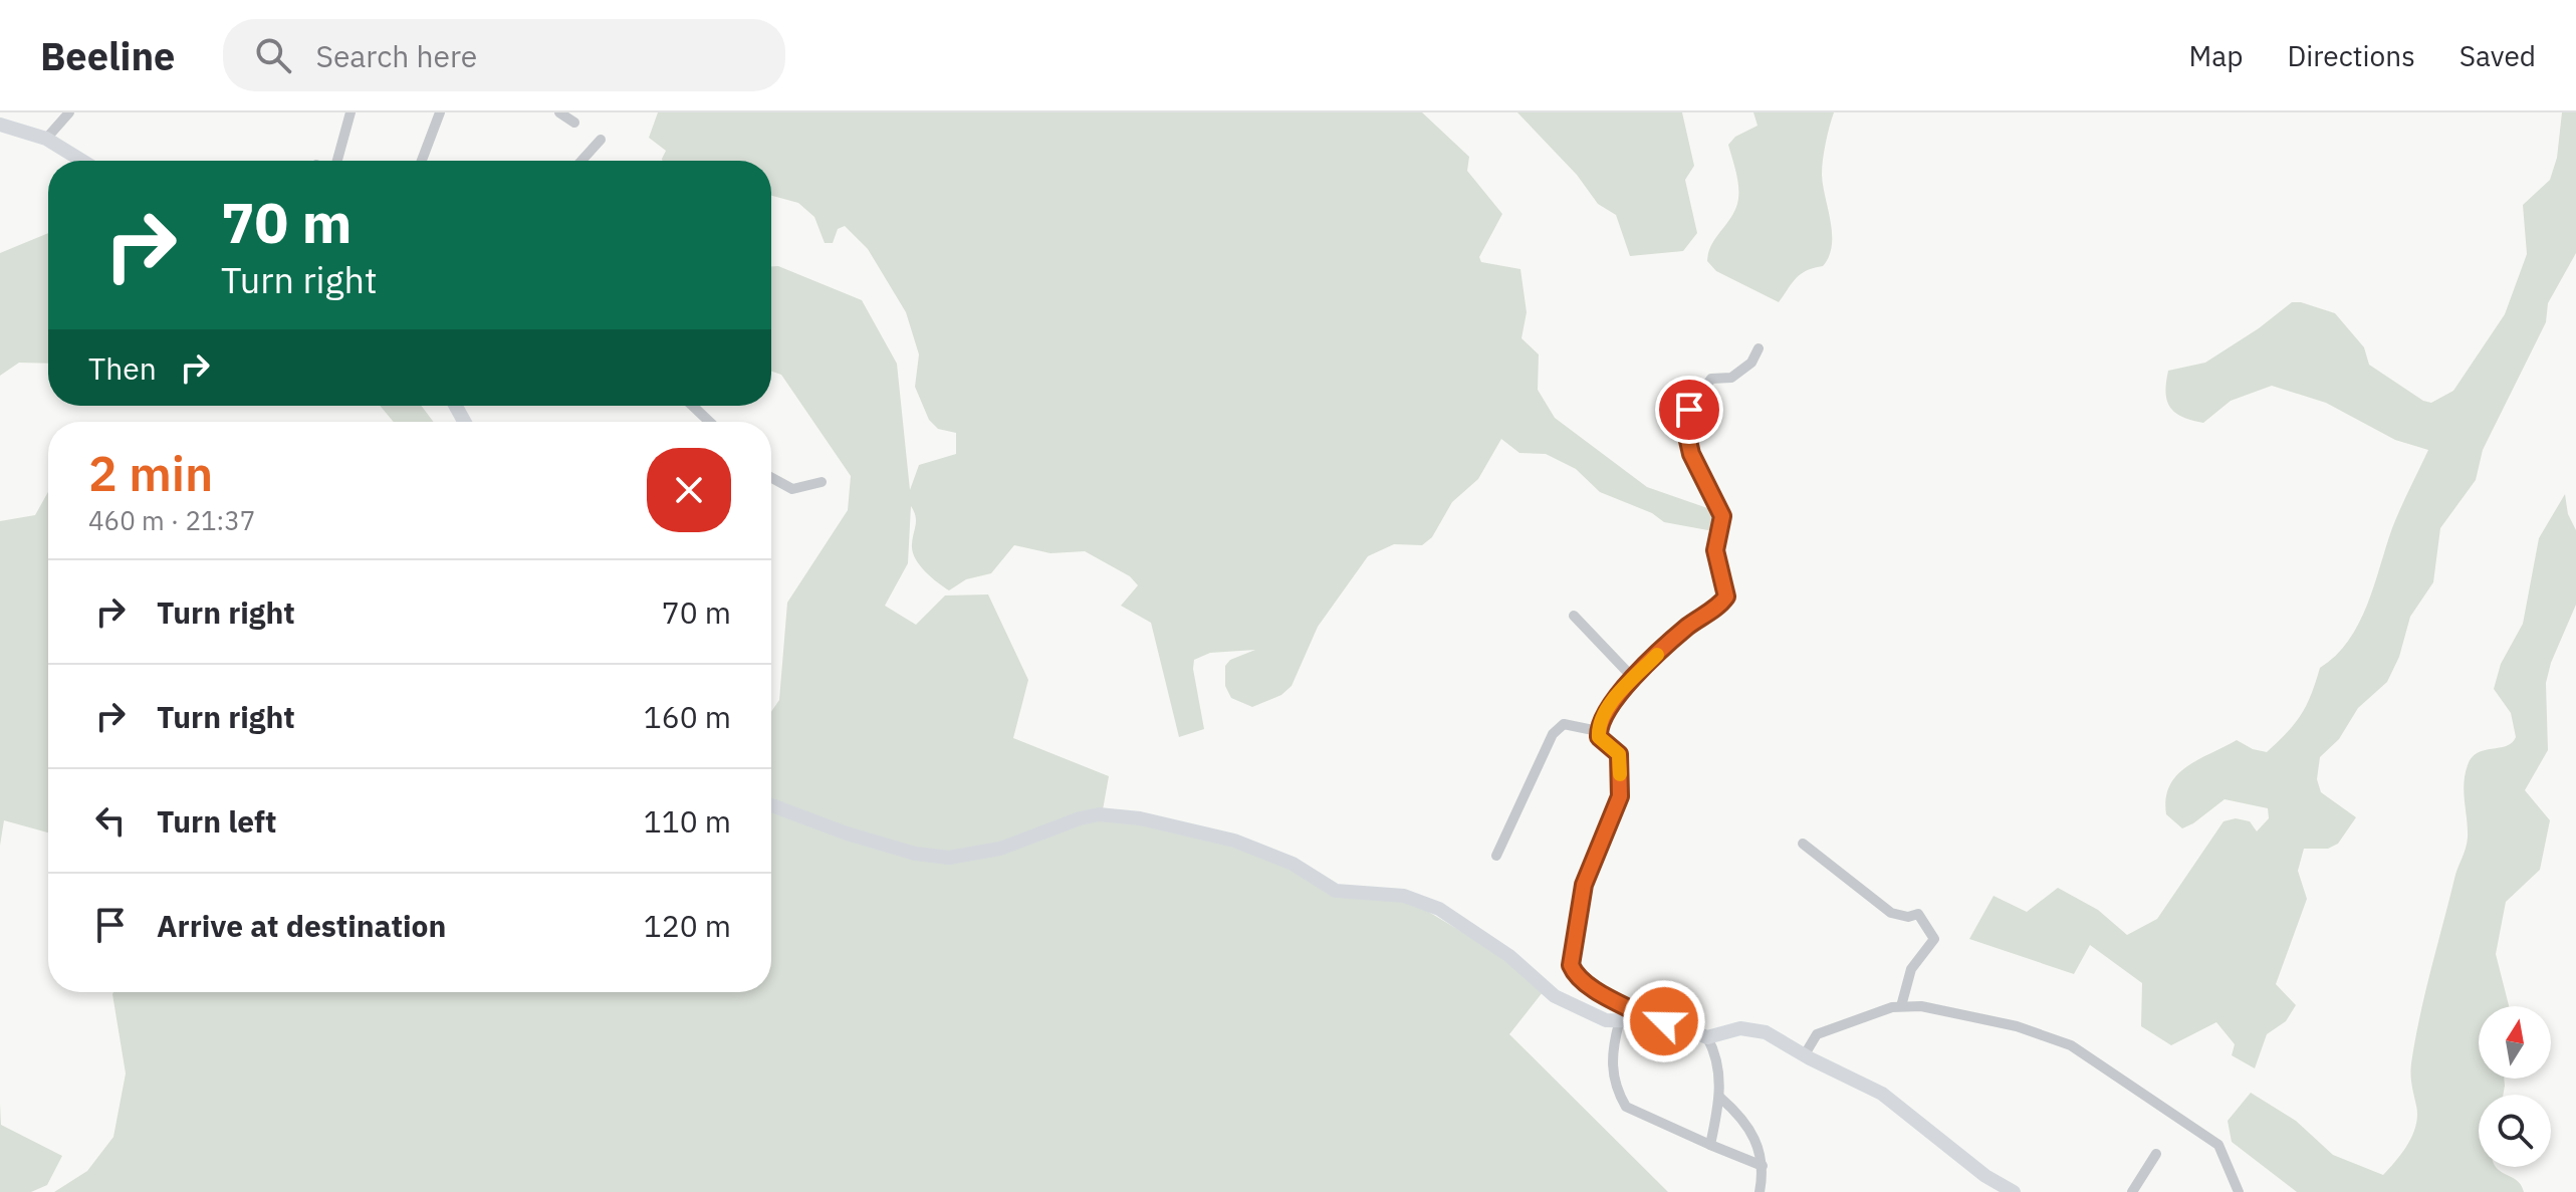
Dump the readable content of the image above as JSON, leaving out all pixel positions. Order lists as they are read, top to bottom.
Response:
{
  "north": "top",
  "page": {
    "header": "Beeline",
    "search": "Search here",
    "nav": ["Map", "Directions", "Saved"],
    "turn": ["70 m", "Turn right"],
    "then": "Then",
    "heading": ["2 min", "460 m · 21:37"],
    "list": [
      {
        "name": "Turn right",
        "value": "70 m"
      },
      {
        "name": "Turn right",
        "value": "160 m"
      },
      {
        "name": "Turn left",
        "value": "110 m"
      },
      {
        "name": "Arrive at destination",
        "value": "120 m"
      }
    ]
  }
}
